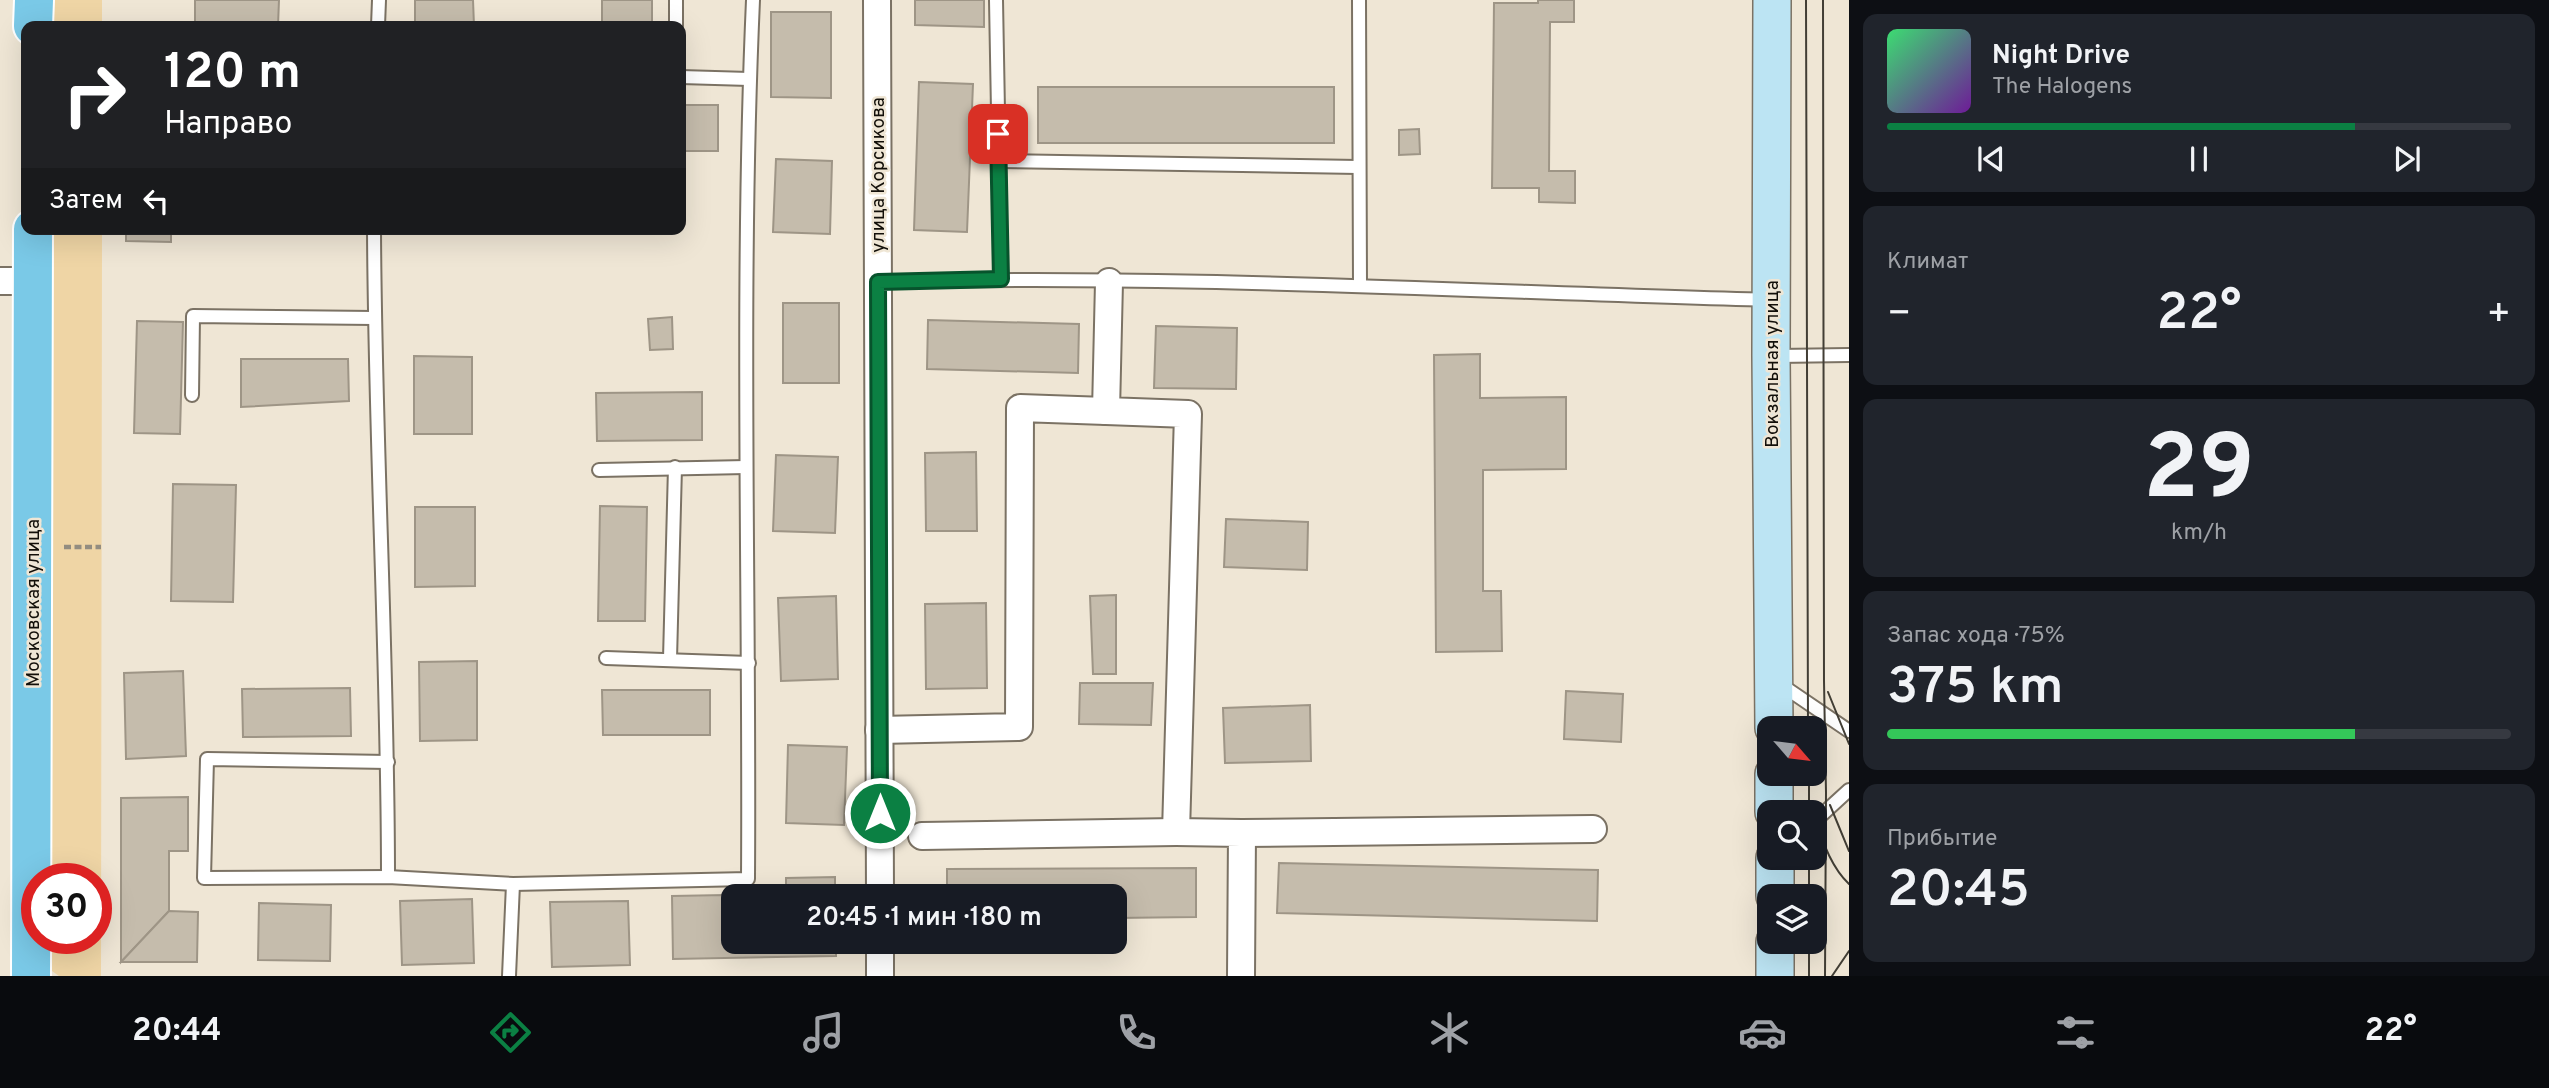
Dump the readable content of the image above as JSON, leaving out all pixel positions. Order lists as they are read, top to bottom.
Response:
{
  "streets": {
    "main road": ["Вокзальная улица", "Московская улица"],
    "street": ["улица Корсикова"]
  },
  "north": "bottom right",
  "page": {
    "turn": ["120 m", "Направо"],
    "song": ["Night Drive", "The Halogens"],
    "then": "Затем",
    "tile": [
      "Климат",
      ["29", "km/h"],
      ["Запас хода · 75%", "375 km"],
      ["Прибытие", "20:45"]
    ],
    "heat": ["−", "22°", "+"],
    "limit": "30",
    "trip": "20:45 · 1 мин · 180 m",
    "tabs": ["20:44", "22°"]
  }
}
